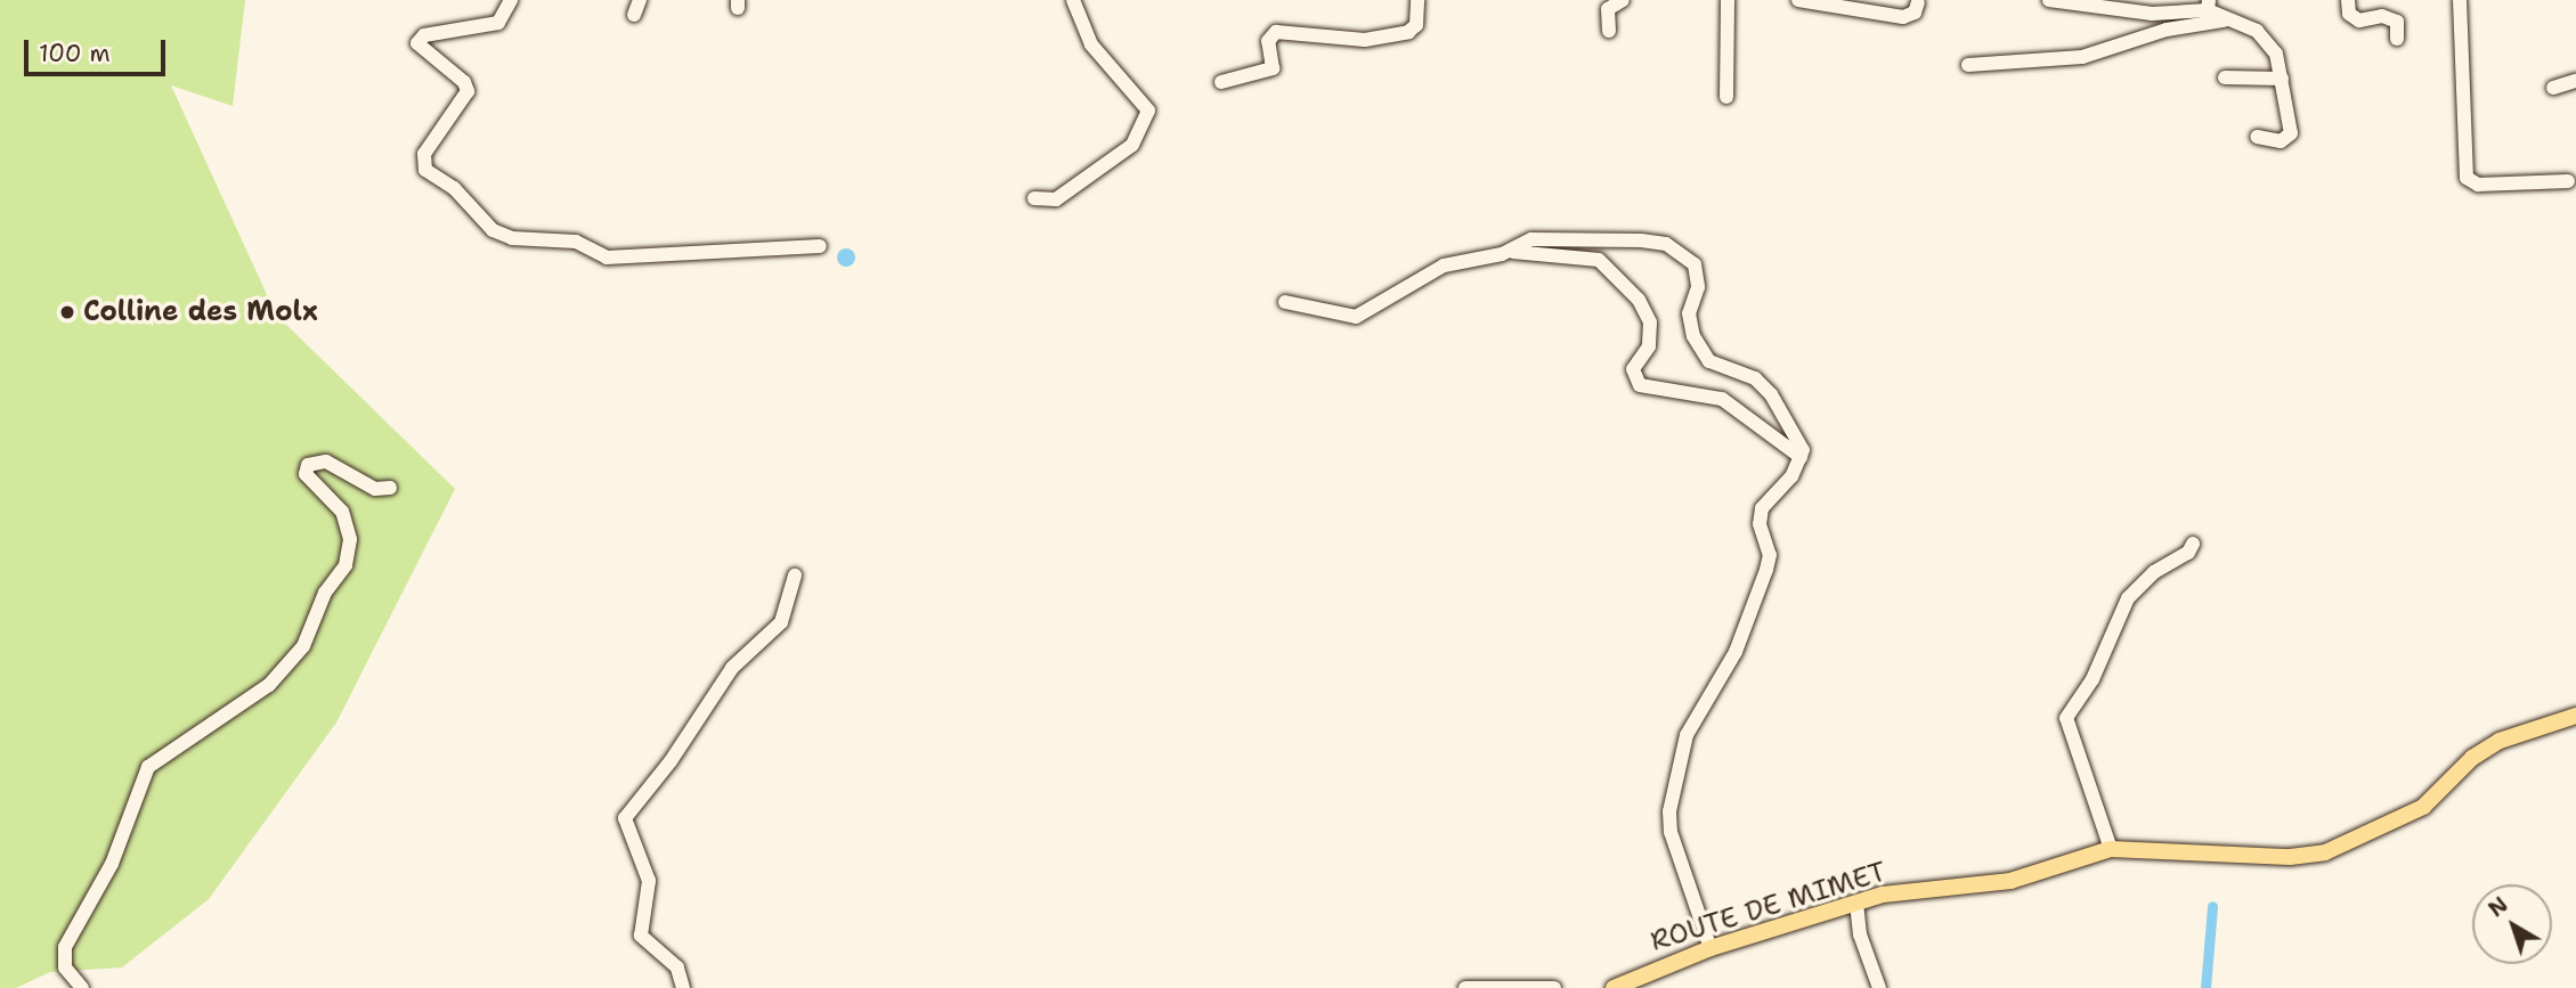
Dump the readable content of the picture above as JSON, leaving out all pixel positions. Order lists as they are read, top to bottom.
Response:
{
  "streets": {
    "main road": ["ROUTE DE MIMET"]
  },
  "places": ["Colline des Molx"],
  "scale_bar": "100 m",
  "north": "top left"
}
